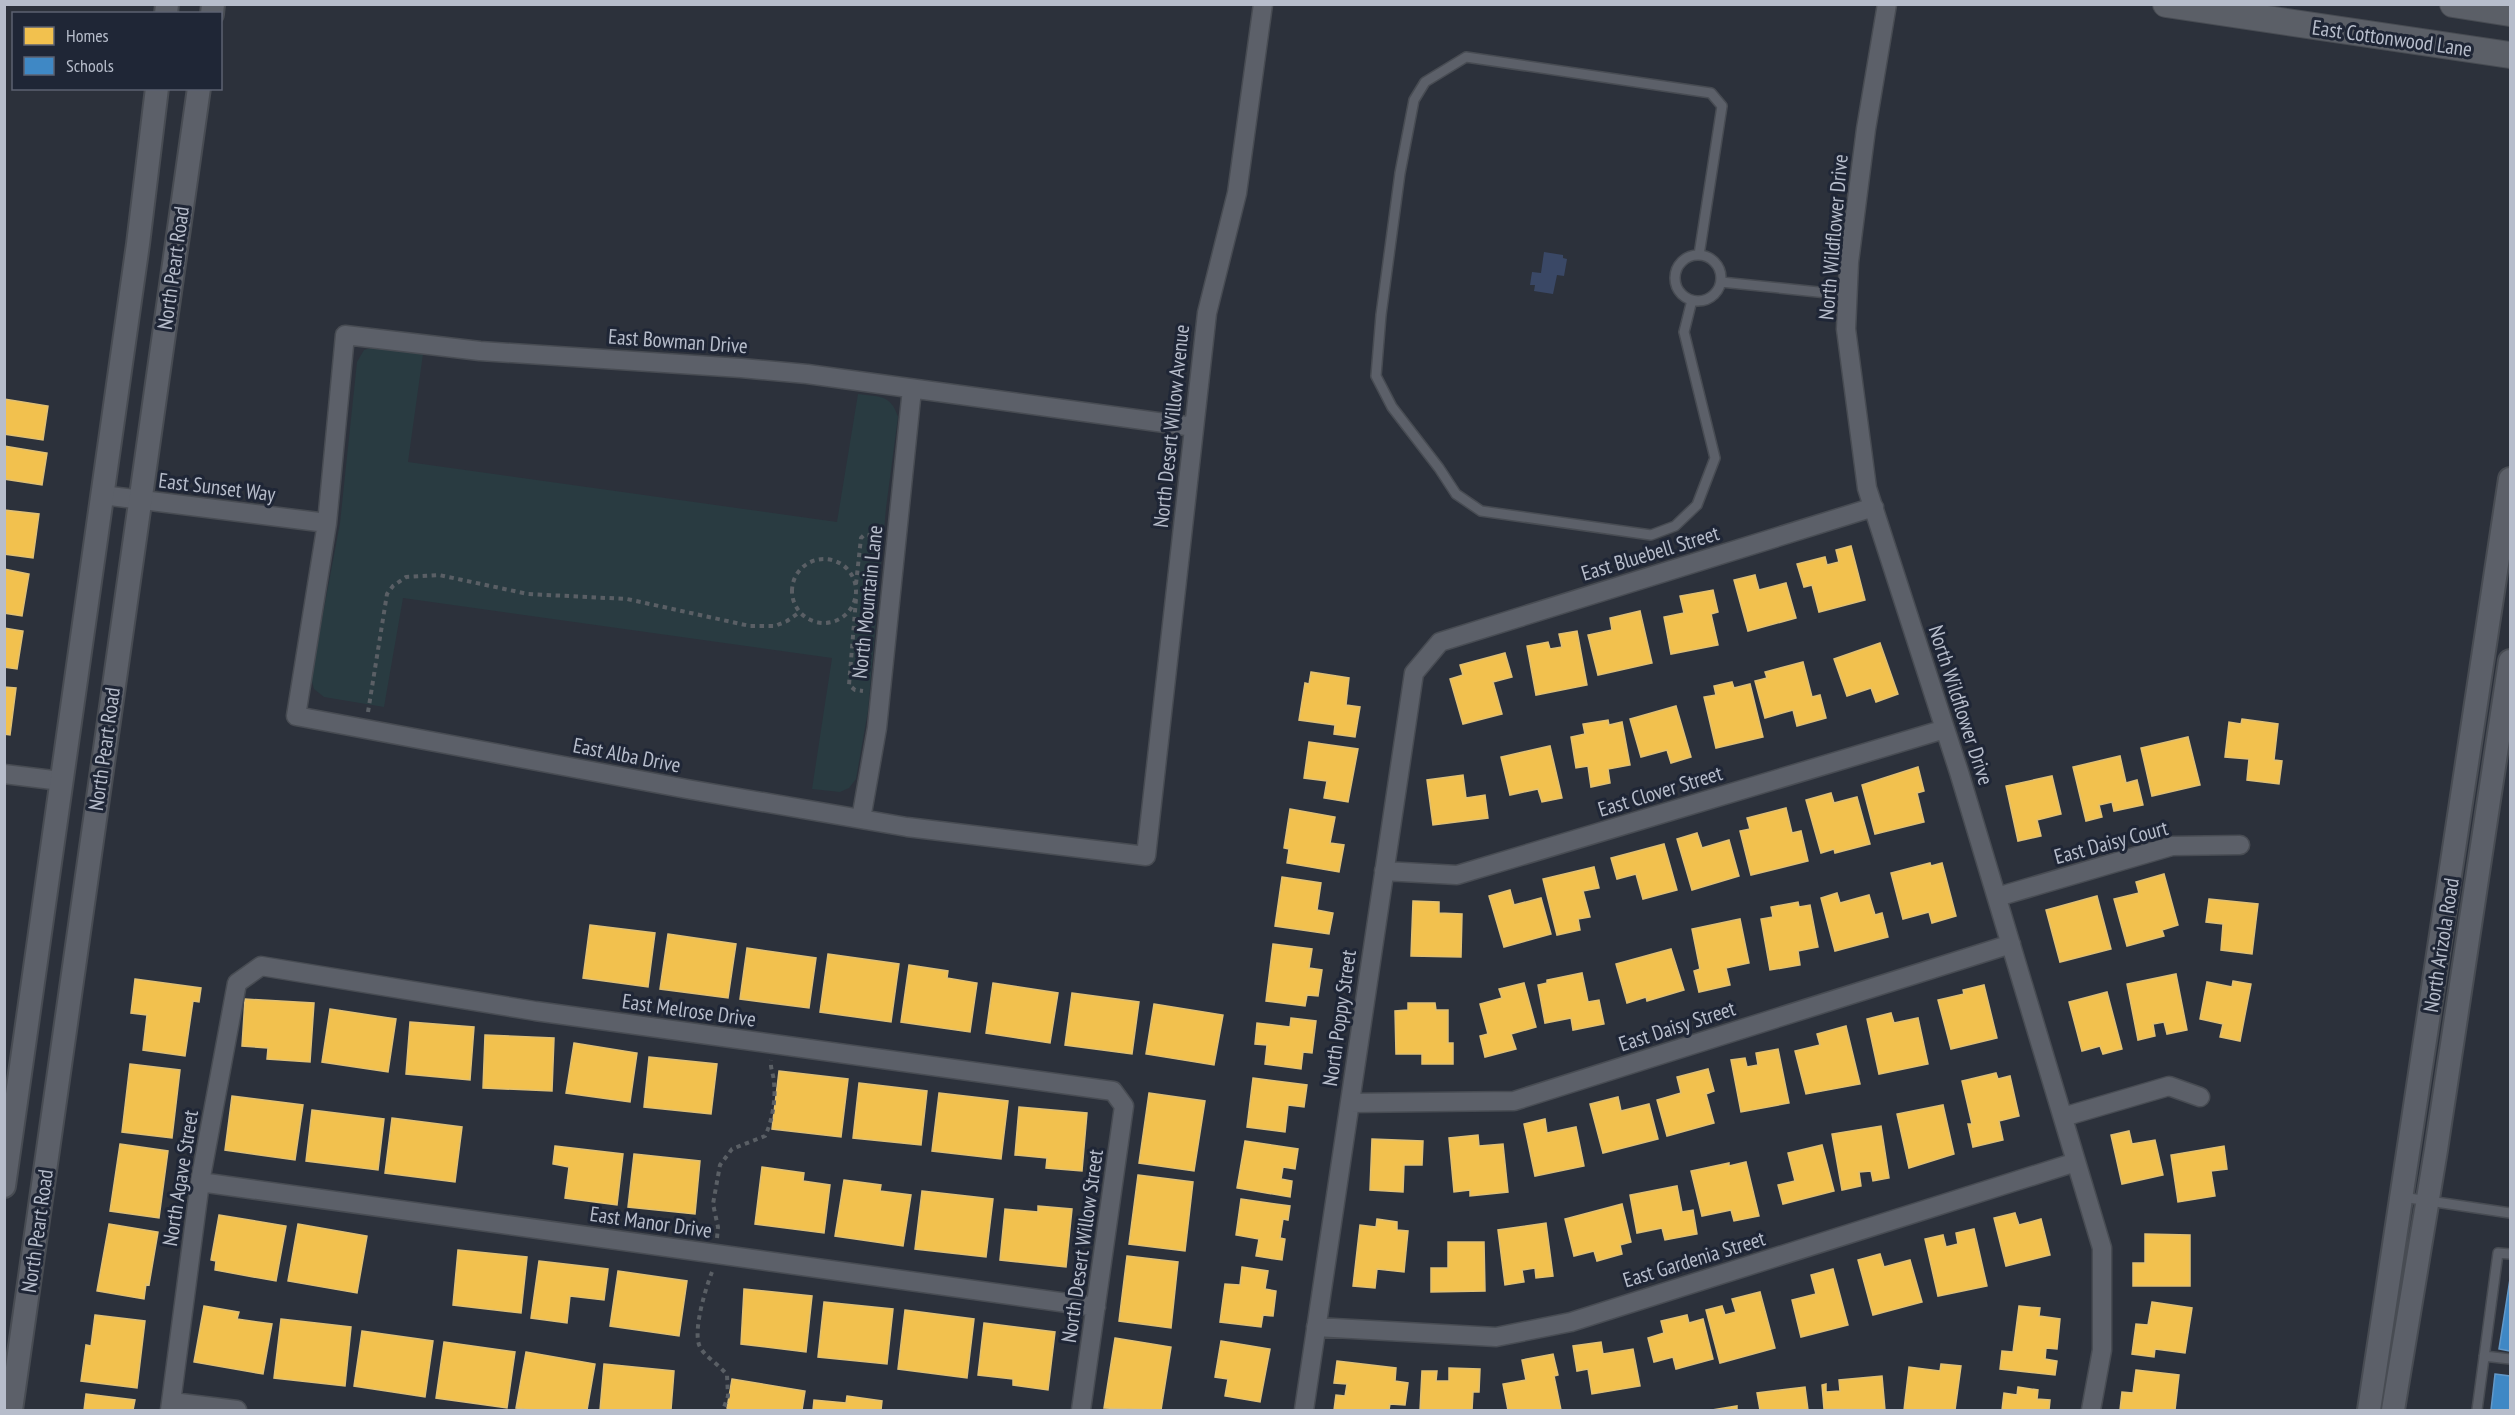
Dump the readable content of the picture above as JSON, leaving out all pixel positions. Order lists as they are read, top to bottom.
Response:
{
  "streets": {
    "main road": ["East Cottonwood Lane"],
    "street": [
      "North Wildflower Drive",
      "North Peart Road",
      "East Bowman Drive",
      "North Desert Willow Avenue",
      "East Sunset Way",
      "East Bluebell Street",
      "North Mountain Lane",
      "East Alba Drive",
      "East Clover Street",
      "East Daisy Court",
      "North Arizola Road",
      "East Melrose Drive",
      "North Poppy Street",
      "East Daisy Street",
      "North Agave Street",
      "East Manor Drive",
      "North Desert Willow Street",
      "East Gardenia Street"
    ]
  },
  "crossings": [
    ["North Wildflower Drive", "East Bluebell Street"],
    ["North Wildflower Drive", "East Clover Street"],
    ["North Wildflower Drive", "East Daisy Court"],
    ["North Wildflower Drive", "East Daisy Street"],
    ["North Wildflower Drive", "East Gardenia Street"],
    ["North Peart Road", "East Sunset Way"],
    ["East Bowman Drive", "North Desert Willow Avenue"],
    ["East Bowman Drive", "East Sunset Way"],
    ["East Bowman Drive", "North Mountain Lane"],
    ["East Bowman Drive", "East Alba Drive"],
    ["North Desert Willow Avenue", "East Alba Drive"],
    ["East Sunset Way", "East Alba Drive"],
    ["East Bluebell Street", "North Poppy Street"],
    ["North Mountain Lane", "East Alba Drive"],
    ["East Clover Street", "North Poppy Street"],
    ["East Melrose Drive", "North Agave Street"],
    ["East Melrose Drive", "North Desert Willow Street"],
    ["North Poppy Street", "East Daisy Street"],
    ["North Poppy Street", "East Gardenia Street"],
    ["North Agave Street", "East Manor Drive"],
    ["East Manor Drive", "North Desert Willow Street"]
  ],
  "legend": ["Homes", "Schools"]
}
